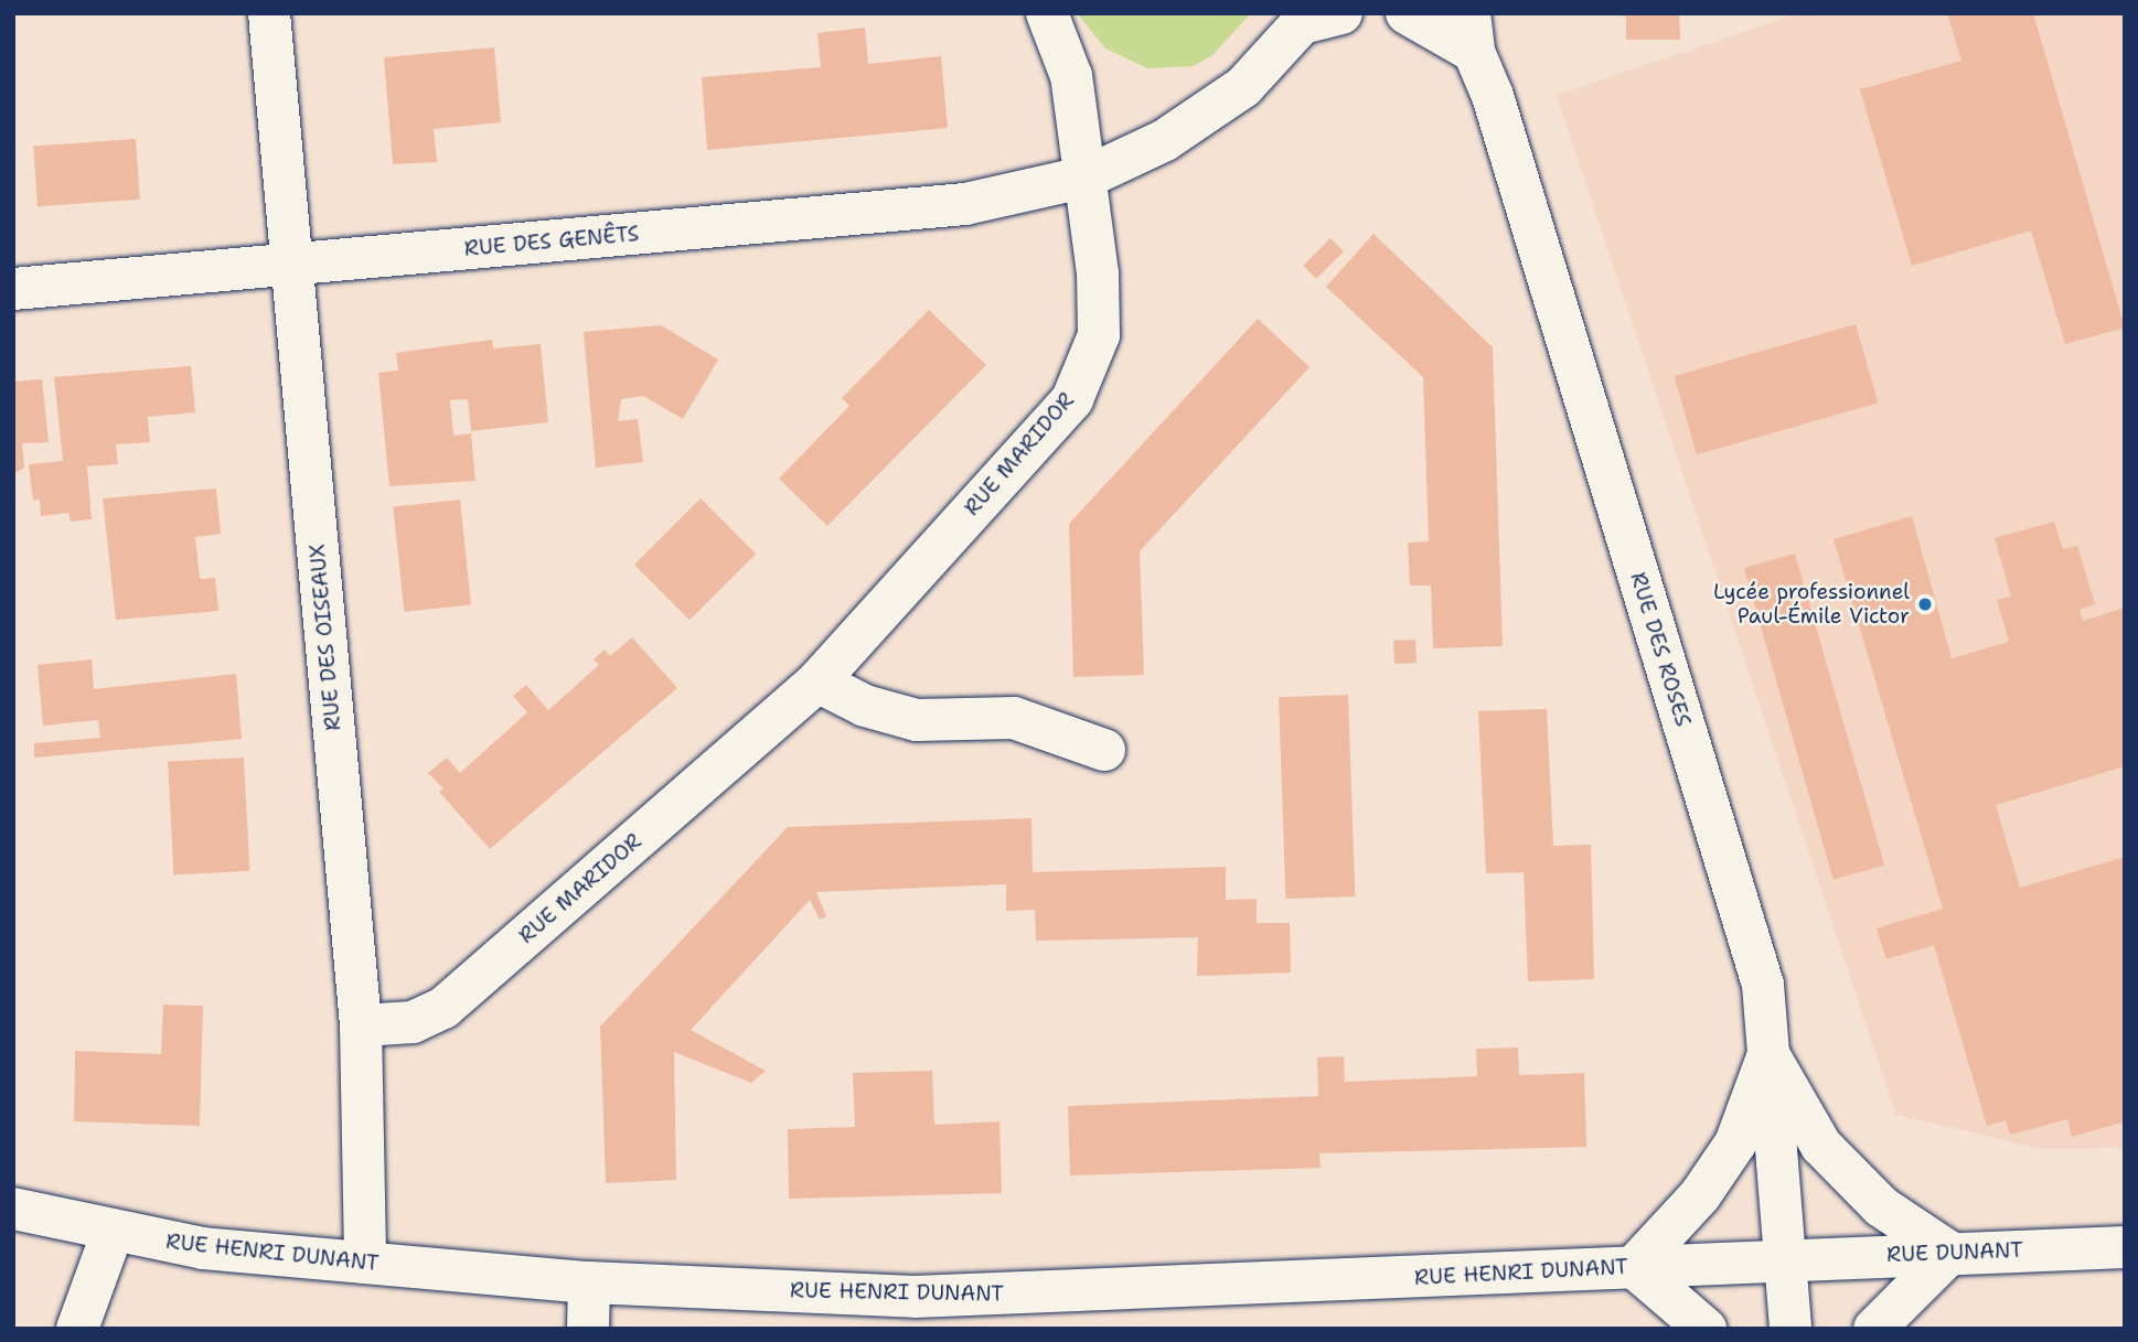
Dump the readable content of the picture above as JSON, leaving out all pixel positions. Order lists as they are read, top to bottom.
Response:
{
  "streets": {
    "street": [
      "RUE DES GENÊTS",
      "RUE MARIDOR",
      "RUE DES OISEAUX",
      "RUE DES ROSES",
      "RUE HENRI DUNANT",
      "RUE DUNANT"
    ]
  },
  "crossings": [
    ["RUE DES GENÊTS", "RUE MARIDOR"],
    ["RUE DES GENÊTS", "RUE DES OISEAUX"],
    ["RUE MARIDOR", "RUE DES OISEAUX"],
    ["RUE DES OISEAUX", "RUE HENRI DUNANT"],
    ["RUE DES ROSES", "RUE HENRI DUNANT"],
    ["RUE DES ROSES", "RUE DUNANT"],
    ["RUE HENRI DUNANT", "RUE DUNANT"]
  ],
  "places": ["Lycée professionnel Paul-Émile Victor"]
}
